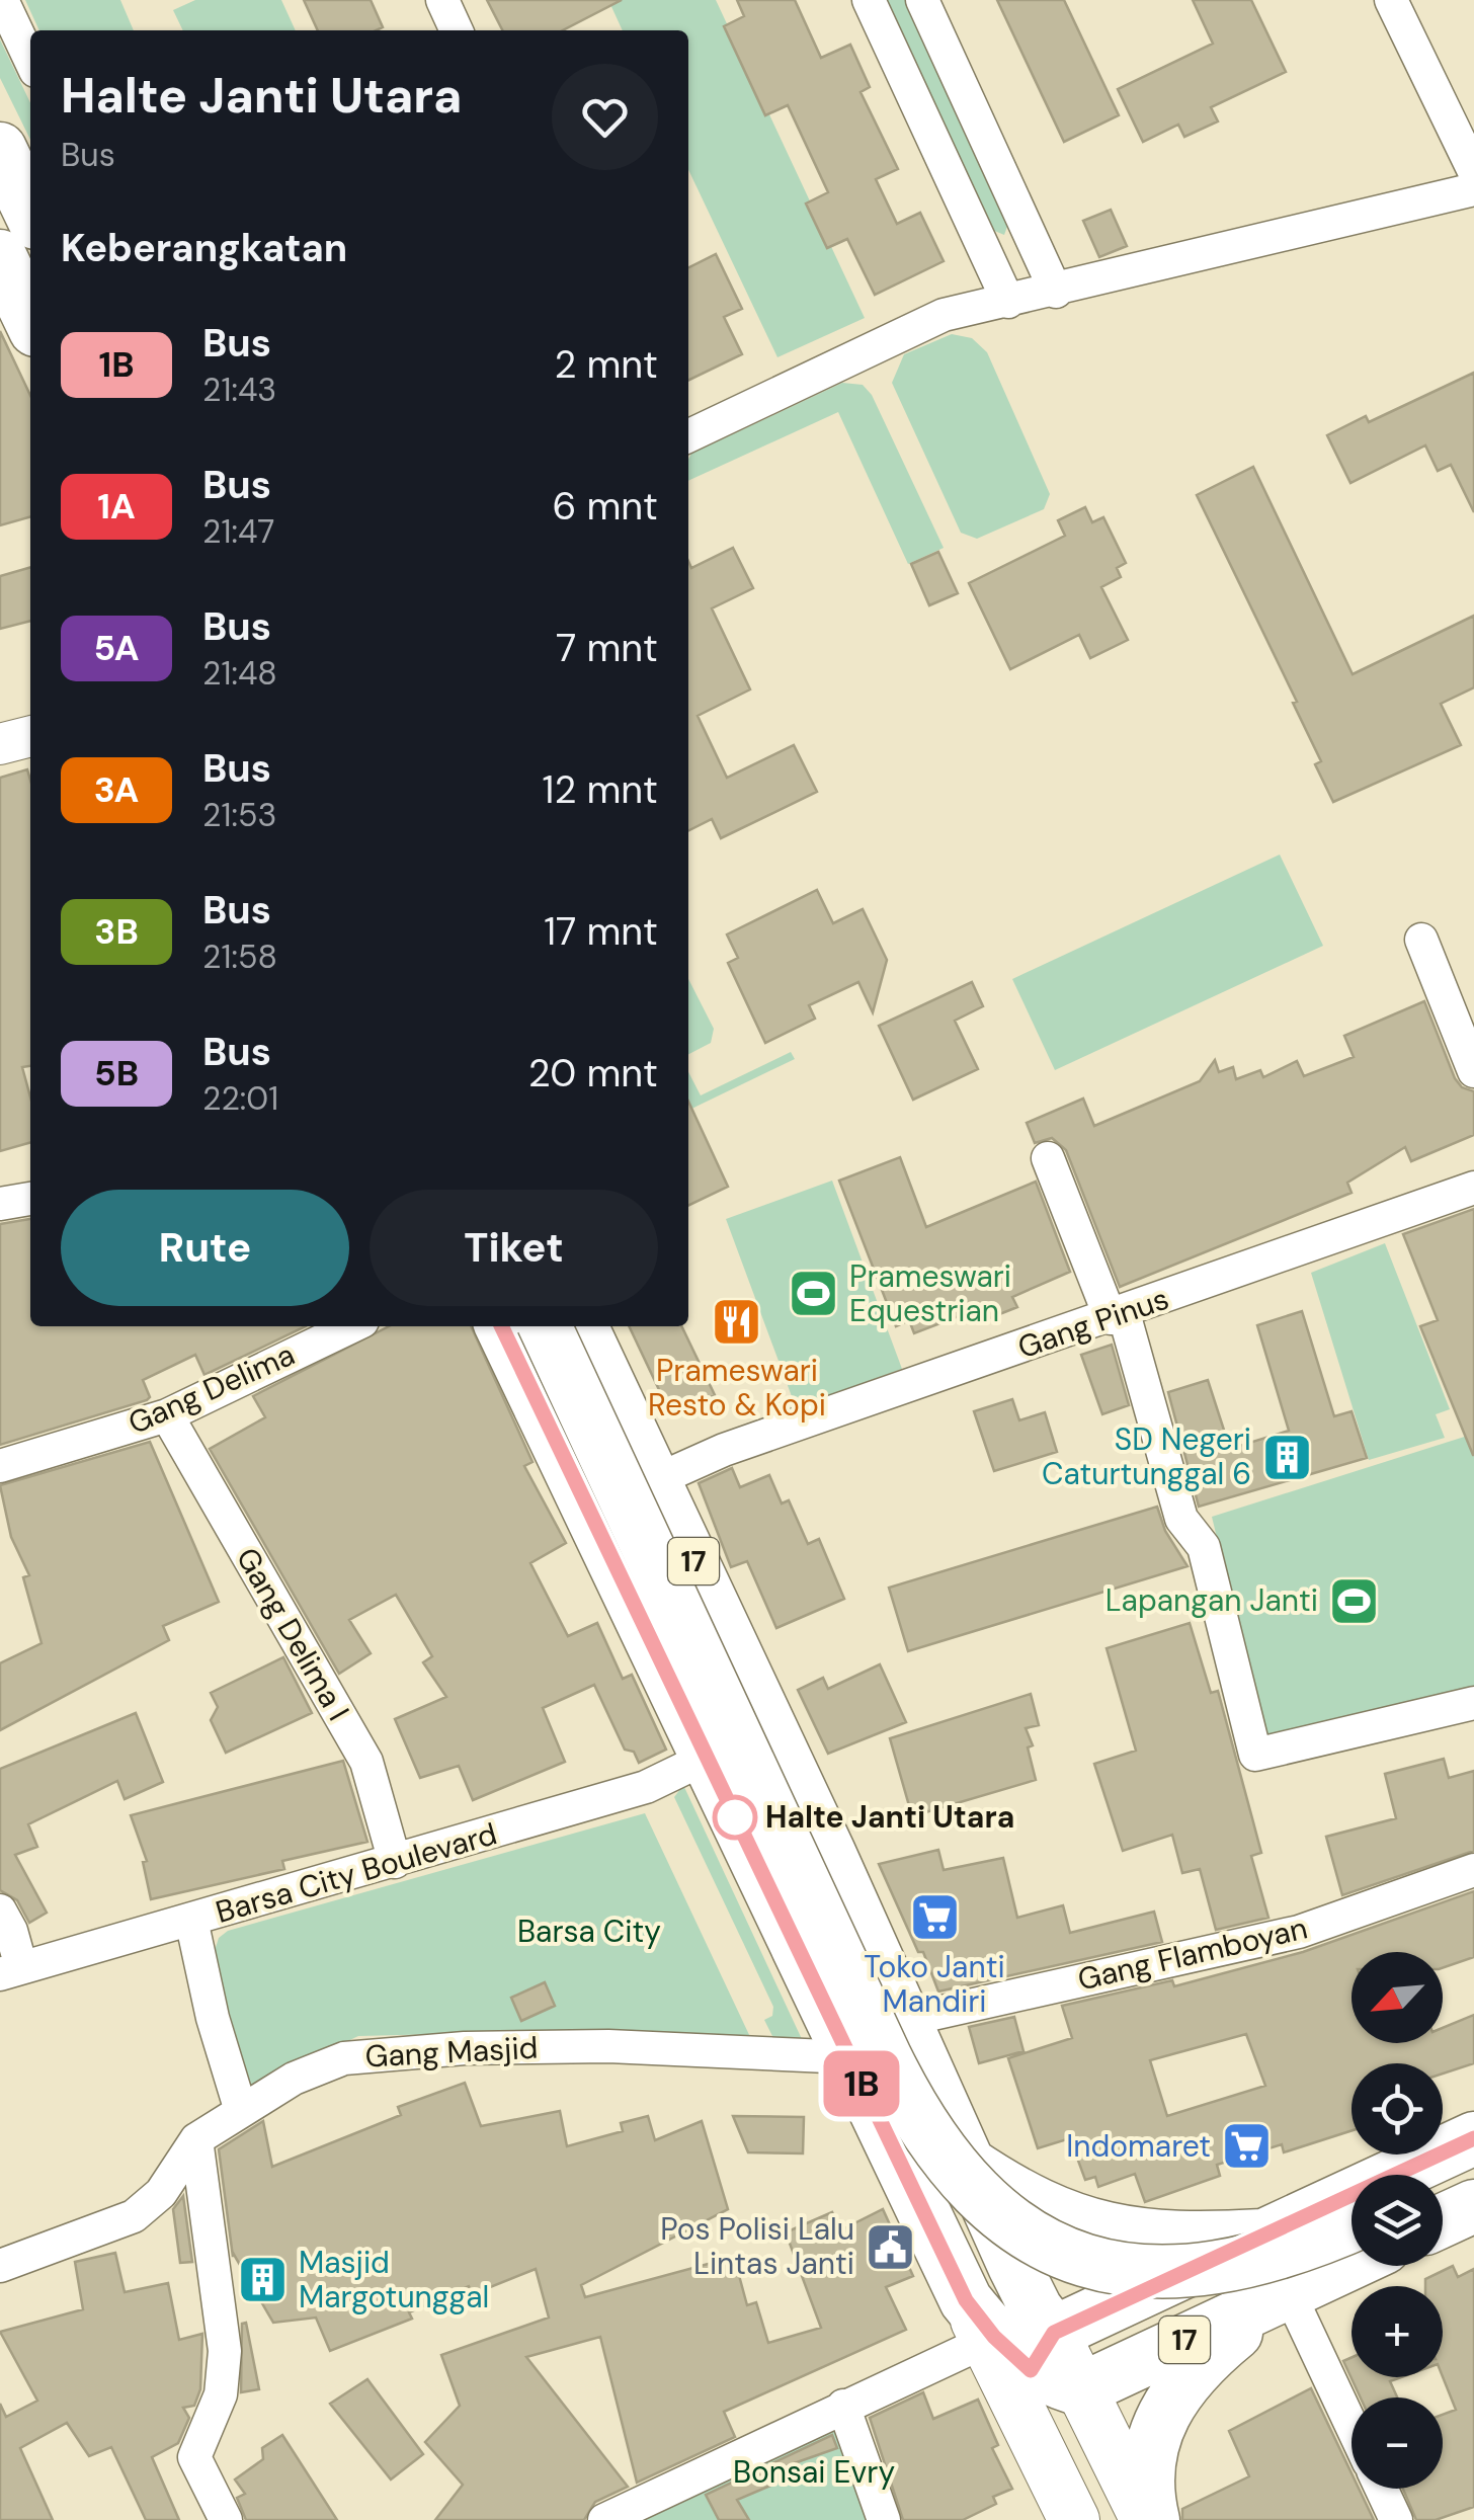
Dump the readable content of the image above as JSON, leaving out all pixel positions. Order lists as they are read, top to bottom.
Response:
{
  "streets": {
    "highway": ["17"],
    "street": [
      "Gang Pinus",
      "Gang Delima",
      "Gang Delima I",
      "Barsa City Boulevard",
      "Gang Flamboyan",
      "Gang Masjid"
    ]
  },
  "crossings": [
    ["Gang Pinus", "17"],
    ["Gang Delima", "Gang Delima I"],
    ["17", "Barsa City Boulevard"],
    ["17", "Gang Flamboyan"],
    ["17", "Gang Masjid"],
    ["Gang Delima I", "Barsa City Boulevard"]
  ],
  "parks": ["Barsa City", "Bonsai Evry"],
  "places": {
    "sports": ["Prameswari Equestrian", "Lapangan Janti"],
    "restaurant": ["Prameswari Resto & Kopi"],
    "building": ["SD Negeri Caturtunggal 6", "Masjid Margotunggal"],
    "other": ["Halte Janti Utara"],
    "supermarket": ["Toko Janti Mandiri", "Indomaret"],
    "public building": ["Pos Polisi Lalu Lintas Janti"]
  },
  "lines": ["bus line 1B"],
  "north": "bottom left",
  "page": {
    "on_map": "1B",
    "heading": [
      ["Halte Janti Utara", "Bus"],
      "Keberangkatan"
    ],
    "list": [
      {
        "mark": "1B",
        "name": "Bus",
        "note": "21:43",
        "value": "2 mnt"
      },
      {
        "mark": "1A",
        "name": "Bus",
        "note": "21:47",
        "value": "6 mnt"
      },
      {
        "mark": "5A",
        "name": "Bus",
        "note": "21:48",
        "value": "7 mnt"
      },
      {
        "mark": "3A",
        "name": "Bus",
        "note": "21:53",
        "value": "12 mnt"
      },
      {
        "mark": "3B",
        "name": "Bus",
        "note": "21:58",
        "value": "17 mnt"
      },
      {
        "mark": "5B",
        "name": "Bus",
        "note": "22:01",
        "value": "20 mnt"
      }
    ],
    "buttons": ["Rute", "Tiket"],
    "map_buttons": ["+", "−"]
  }
}
